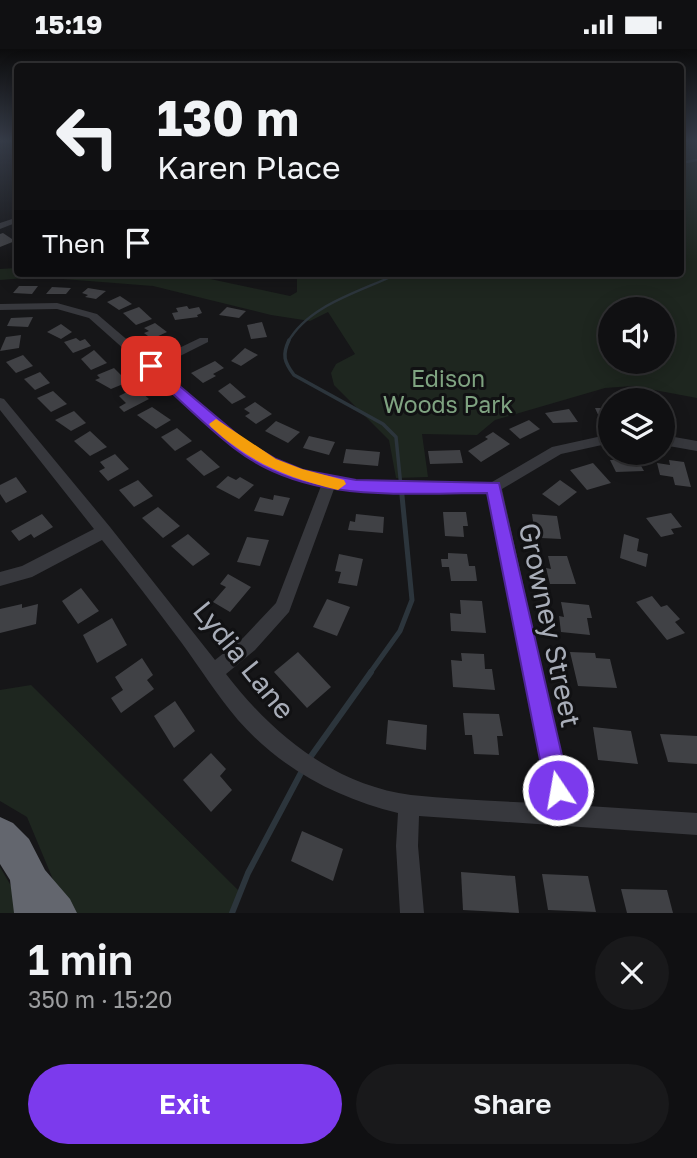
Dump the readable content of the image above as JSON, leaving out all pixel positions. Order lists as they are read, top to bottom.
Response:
{
  "streets": {
    "street": ["Growney Street", "Lydia Lane"]
  },
  "crossings": [
    ["Growney Street", "Lydia Lane"]
  ],
  "parks": ["Edison Woods Park"],
  "page": {
    "status": "15:19",
    "turn": ["130 m", "Karen Place"],
    "then": "Then",
    "heading": ["1 min", "350 m · 15:20"],
    "buttons": ["Exit", "Share"]
  }
}
